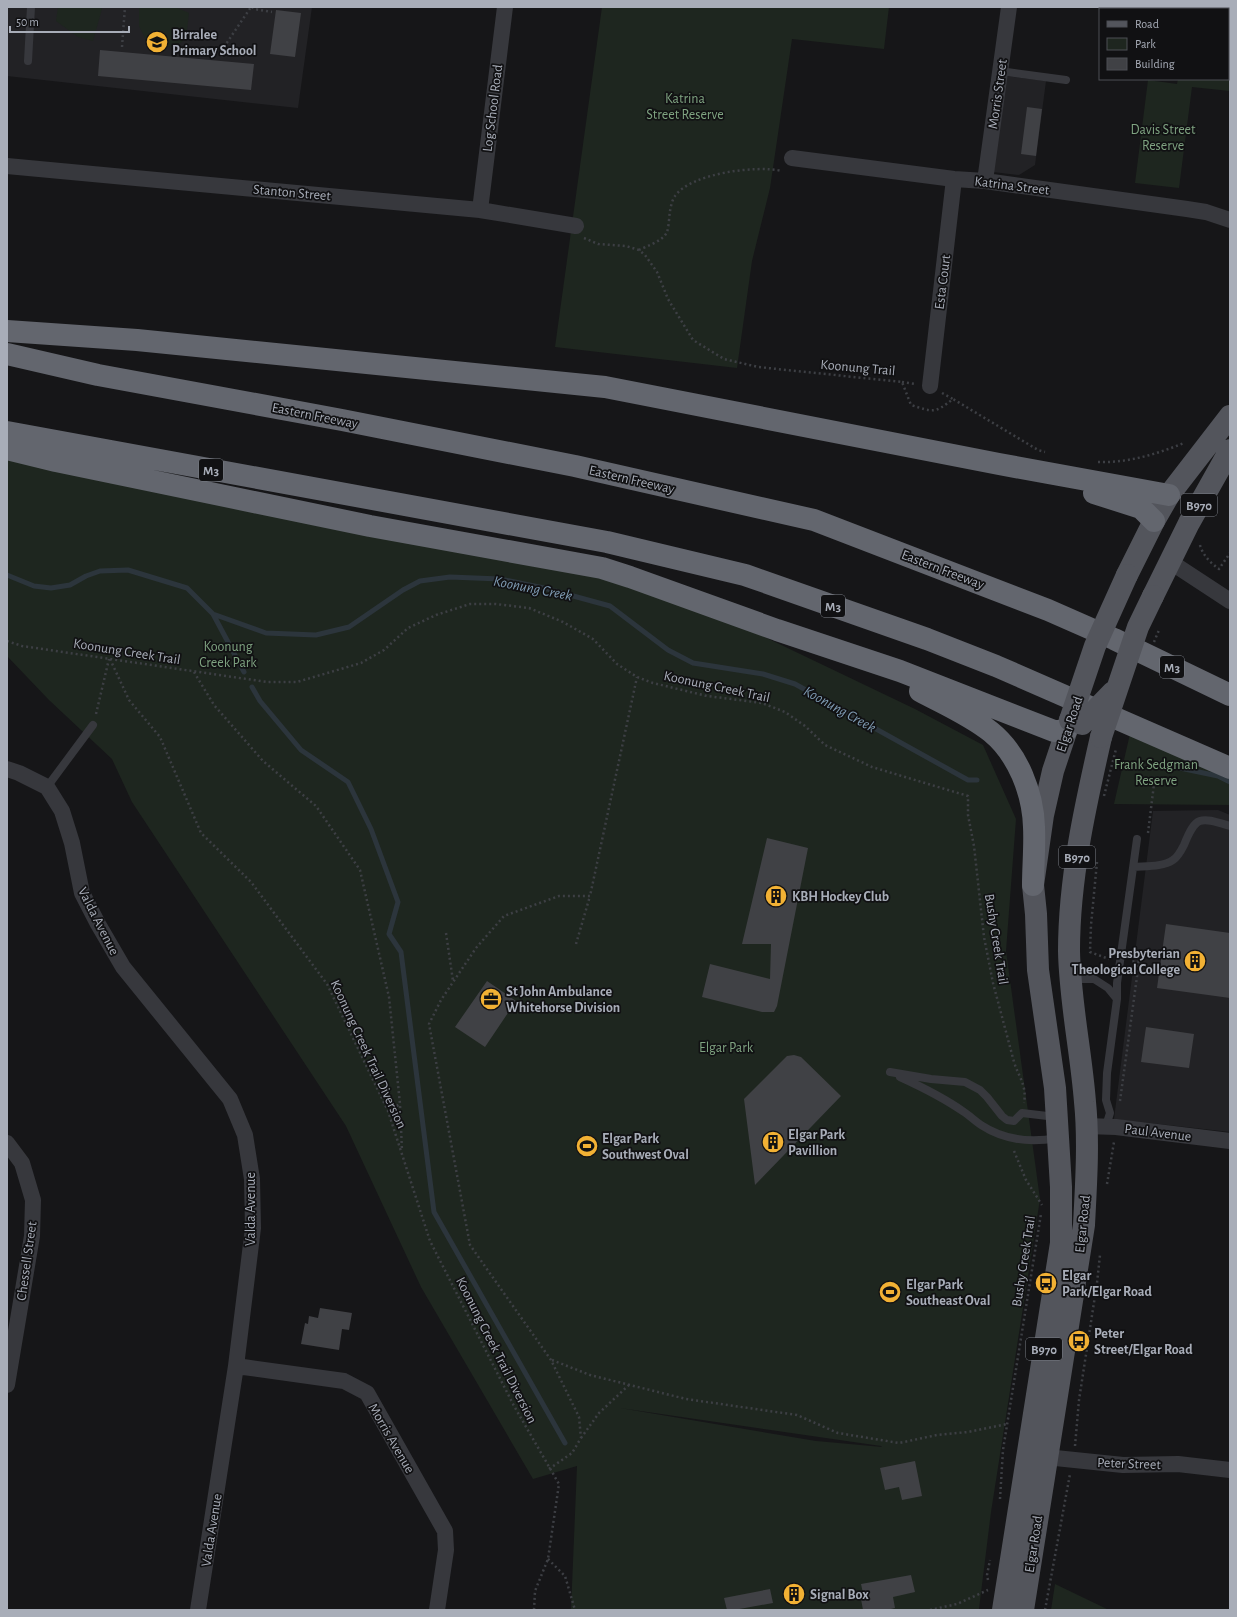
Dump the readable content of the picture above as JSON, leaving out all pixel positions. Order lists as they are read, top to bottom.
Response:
{
  "streets": {
    "highway": ["Eastern Freeway", "M3"],
    "main road": ["B970", "Elgar Road"],
    "street": [
      "Morris Street",
      "Log School Road",
      "Katrina Street",
      "Stanton Street",
      "Esta Court",
      "Valda Avenue",
      "Paul Avenue",
      "Chessell Street",
      "Morris Avenue",
      "Peter Street"
    ],
    "path": [
      "Koonung Trail",
      "Koonung Creek Trail",
      "Bushy Creek Trail",
      "Koonung Creek Trail Diversion"
    ]
  },
  "crossings": [
    ["Morris Street", "Katrina Street"],
    ["Log School Road", "Stanton Street"],
    ["Katrina Street", "Esta Court"],
    ["Koonung Creek Trail", "Bushy Creek Trail"],
    ["Koonung Creek Trail", "Koonung Creek Trail Diversion"],
    ["Elgar Road", "Paul Avenue"],
    ["Elgar Road", "Peter Street"],
    ["Valda Avenue", "Morris Avenue"]
  ],
  "water": ["Koonung Creek"],
  "parks": [
    "Katrina Street Reserve",
    "Davis Street Reserve",
    "Koonung Creek Park",
    "Frank Sedgman Reserve",
    "Elgar Park"
  ],
  "places": {
    "school or university": ["Birralee Primary School"],
    "building": [
      "KBH Hockey Club",
      "Presbyterian Theological College",
      "Elgar Park Pavillion",
      "Signal Box"
    ],
    "office": ["St John Ambulance Whitehorse Division"],
    "sports": ["Elgar Park Southwest Oval", "Elgar Park Southeast Oval"],
    "bus stop": ["Elgar Park/Elgar Road", "Peter Street/Elgar Road"]
  },
  "legend": ["Road", "Park", "Building"],
  "scale_bar": "50 m"
}
